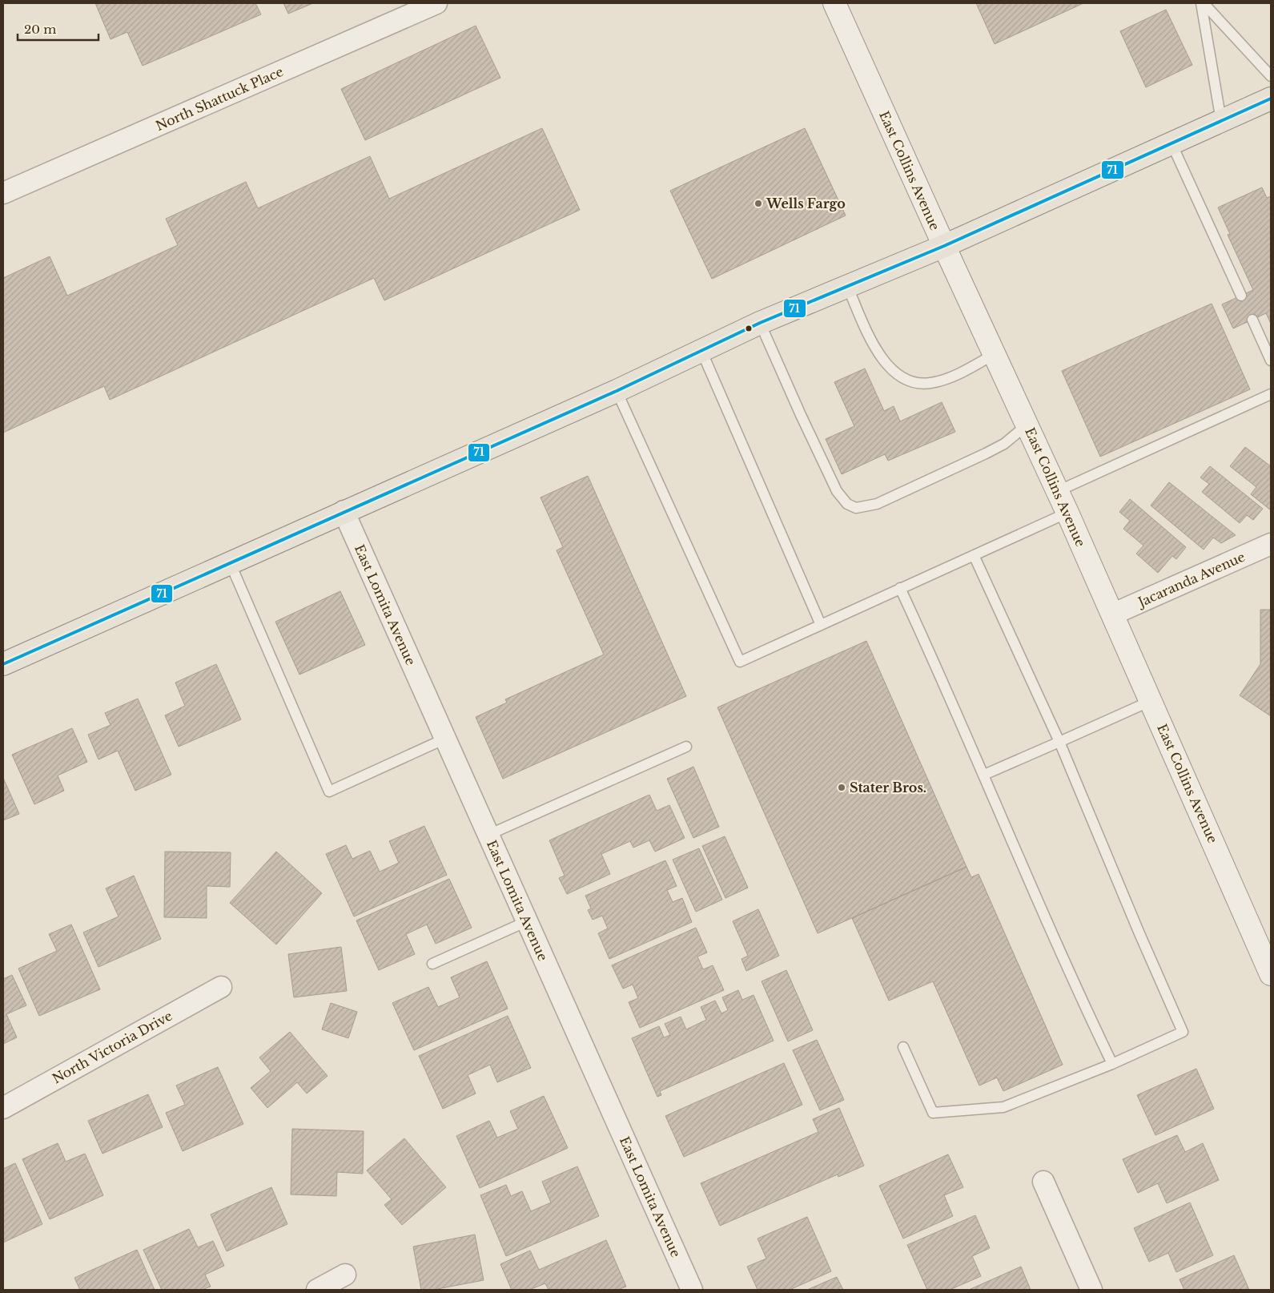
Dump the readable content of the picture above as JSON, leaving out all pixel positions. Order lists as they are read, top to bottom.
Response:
{
  "streets": {
    "street": [
      "North Shattuck Place",
      "East Collins Avenue",
      "Jacaranda Avenue",
      "East Lomita Avenue",
      "North Victoria Drive"
    ]
  },
  "crossings": [
    ["East Collins Avenue", "Jacaranda Avenue"]
  ],
  "places": ["Wells Fargo", "Stater Bros."],
  "lines": ["transit line 71"],
  "scale_bar": "20 m"
}
